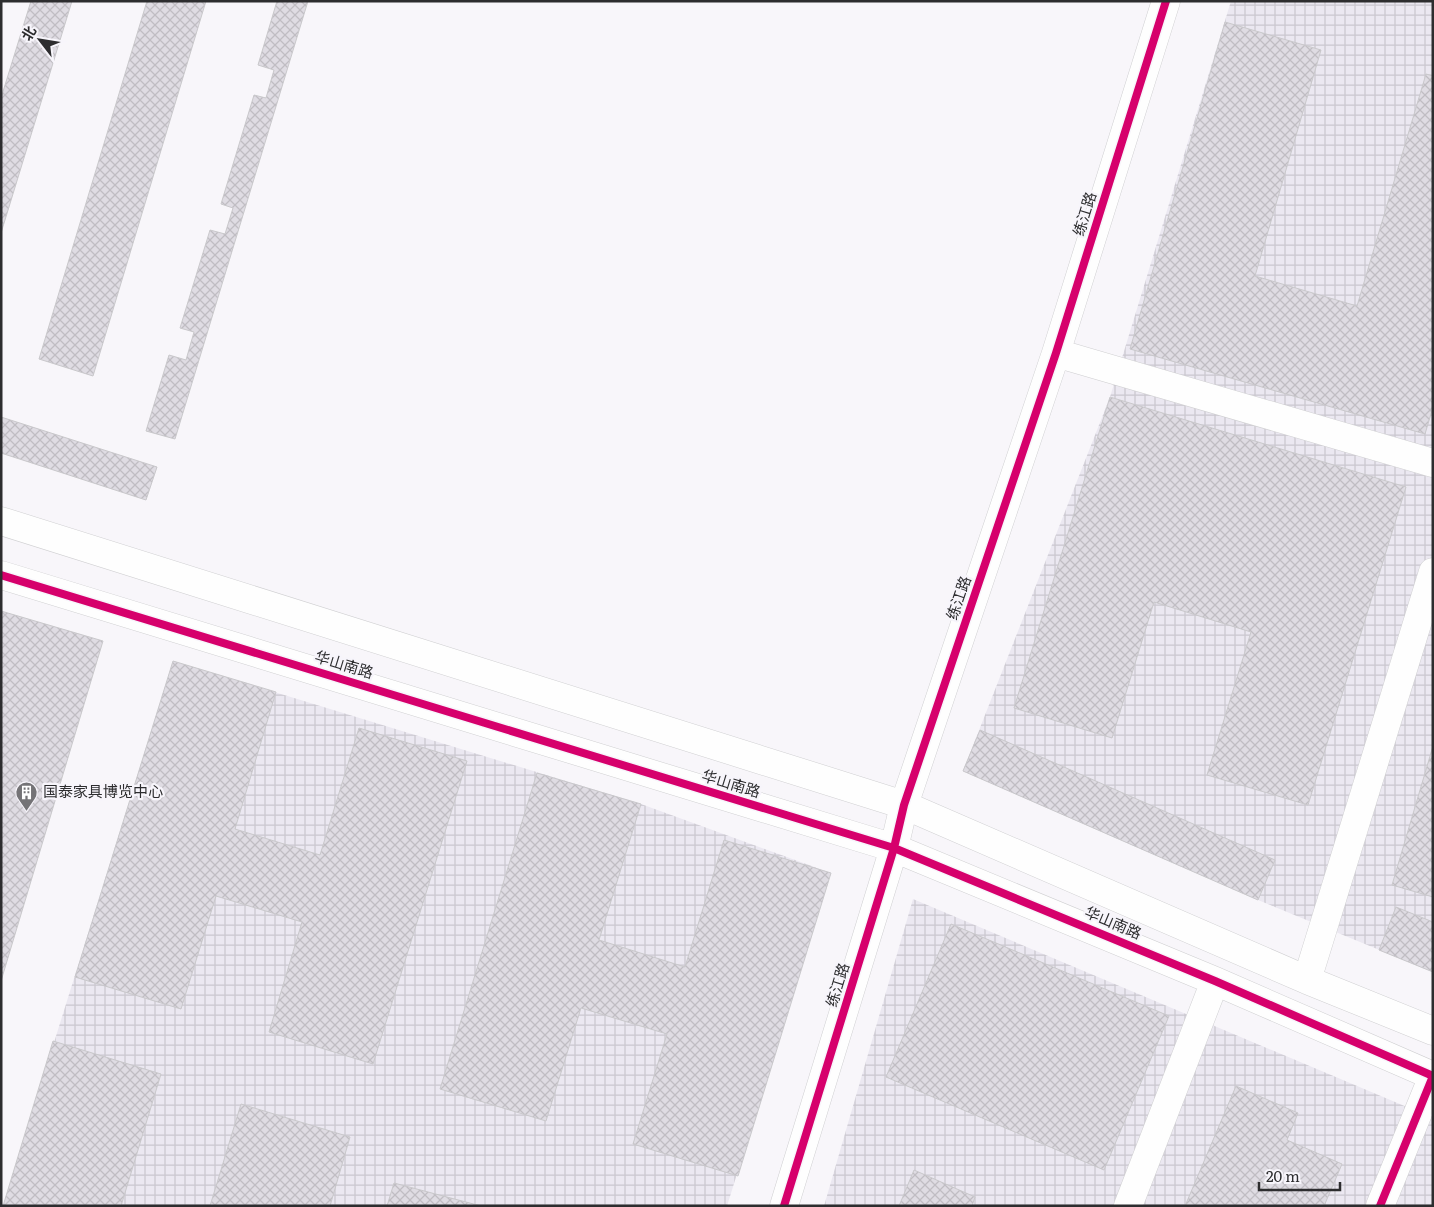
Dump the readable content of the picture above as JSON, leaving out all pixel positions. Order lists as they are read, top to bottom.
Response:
{
  "streets": {
    "street": ["练江路", "华山南路"]
  },
  "crossings": [
    ["练江路", "华山南路"]
  ],
  "places": {
    "building": ["国泰家具博览中心"]
  },
  "scale_bar": "20 m",
  "north": "top left"
}
